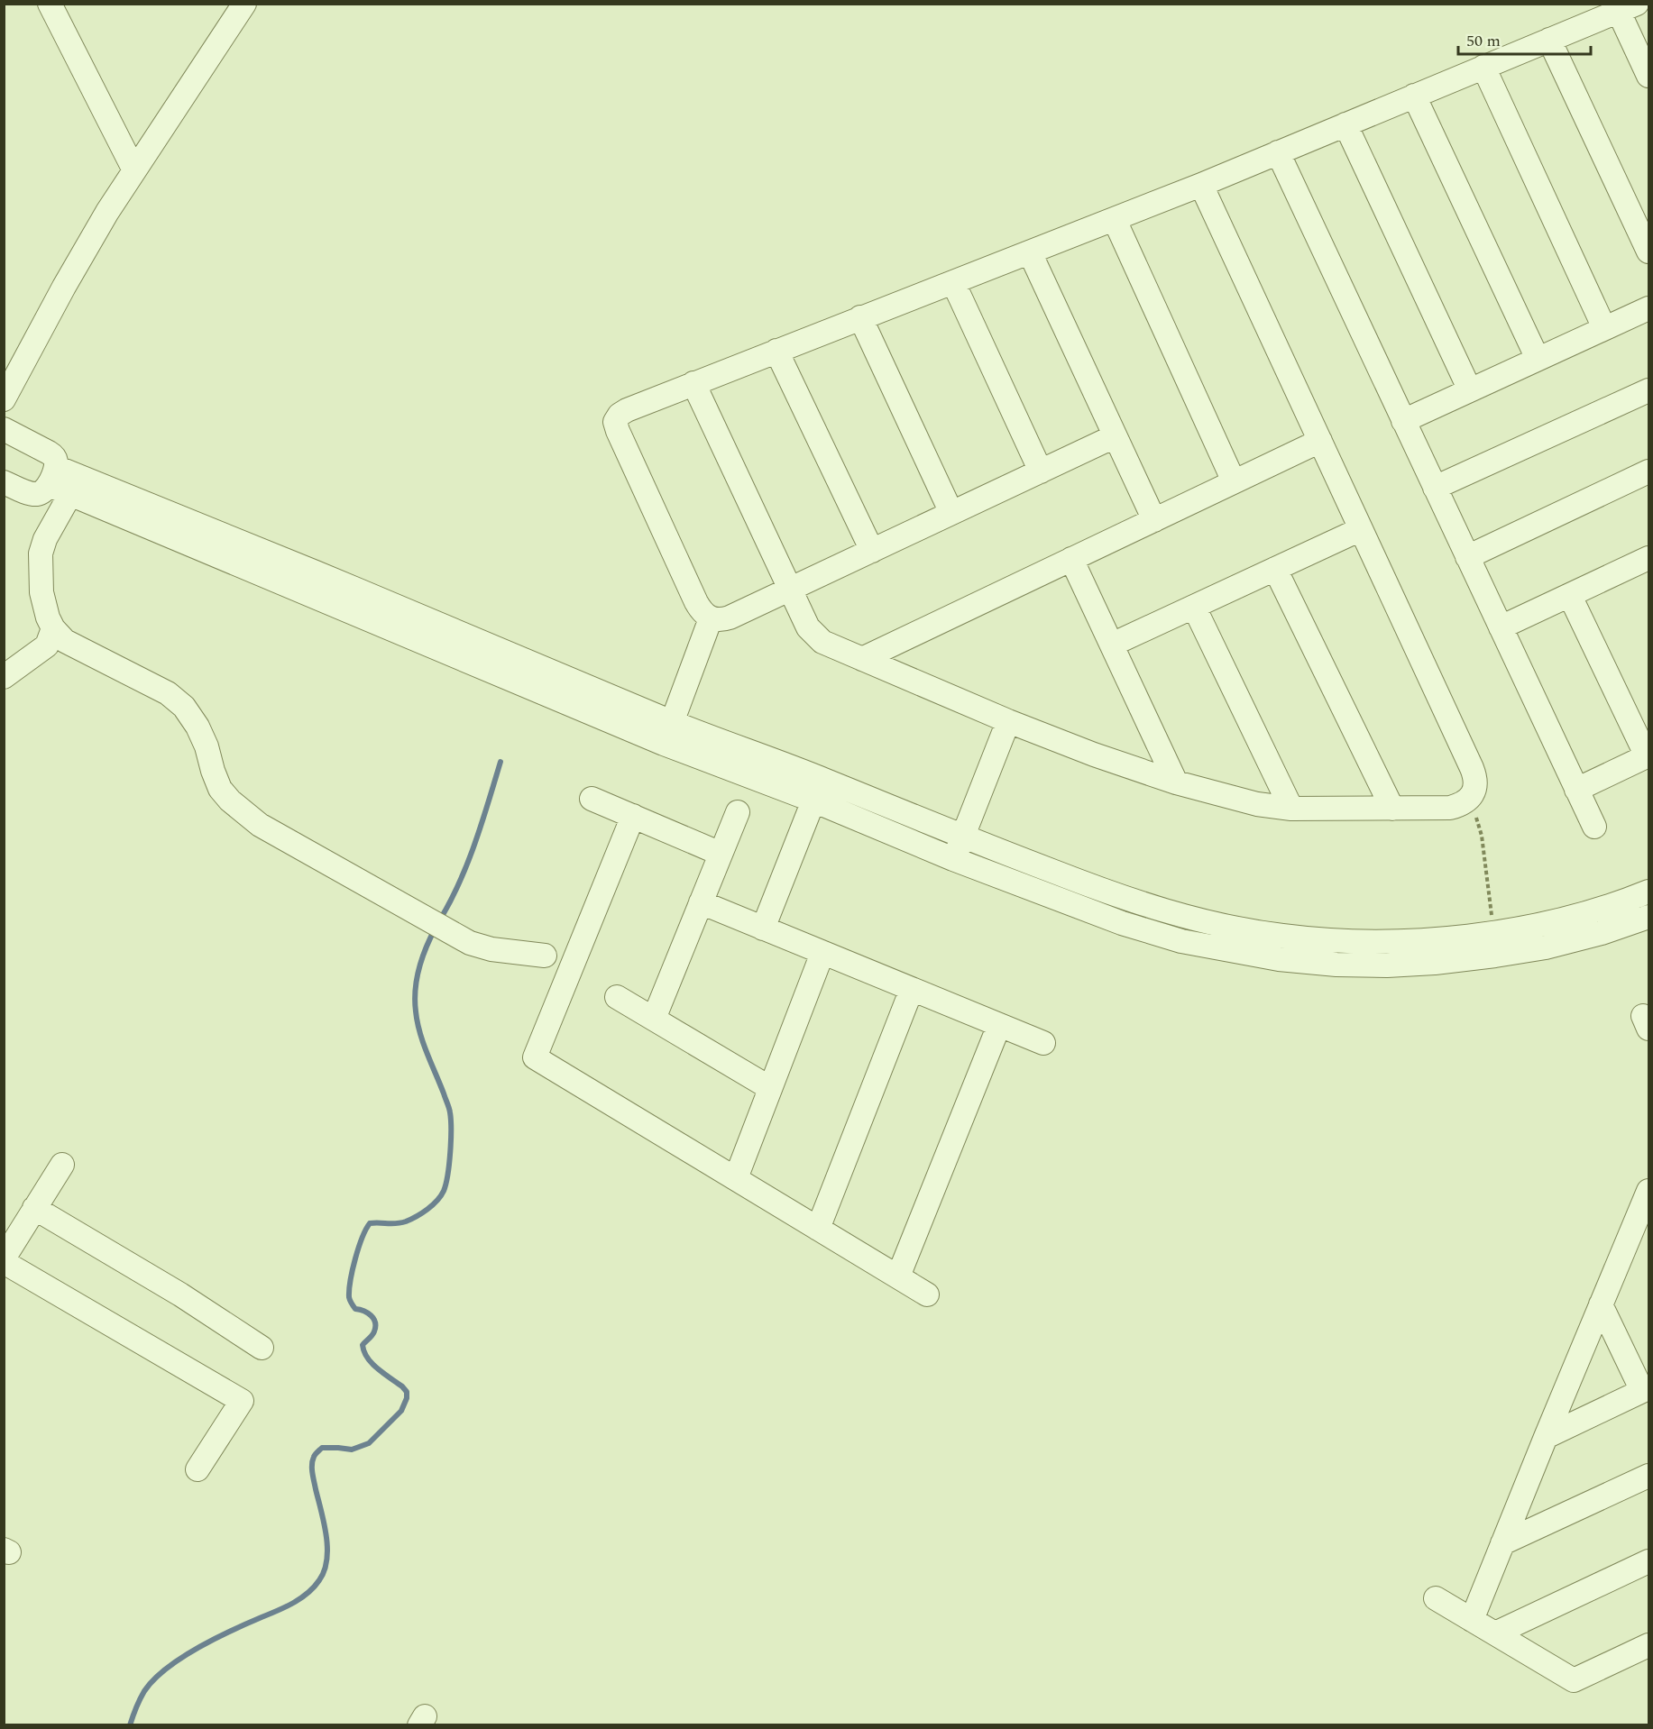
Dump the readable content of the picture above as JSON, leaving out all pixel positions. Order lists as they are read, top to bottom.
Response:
{
  "scale_bar": "50 m"
}
